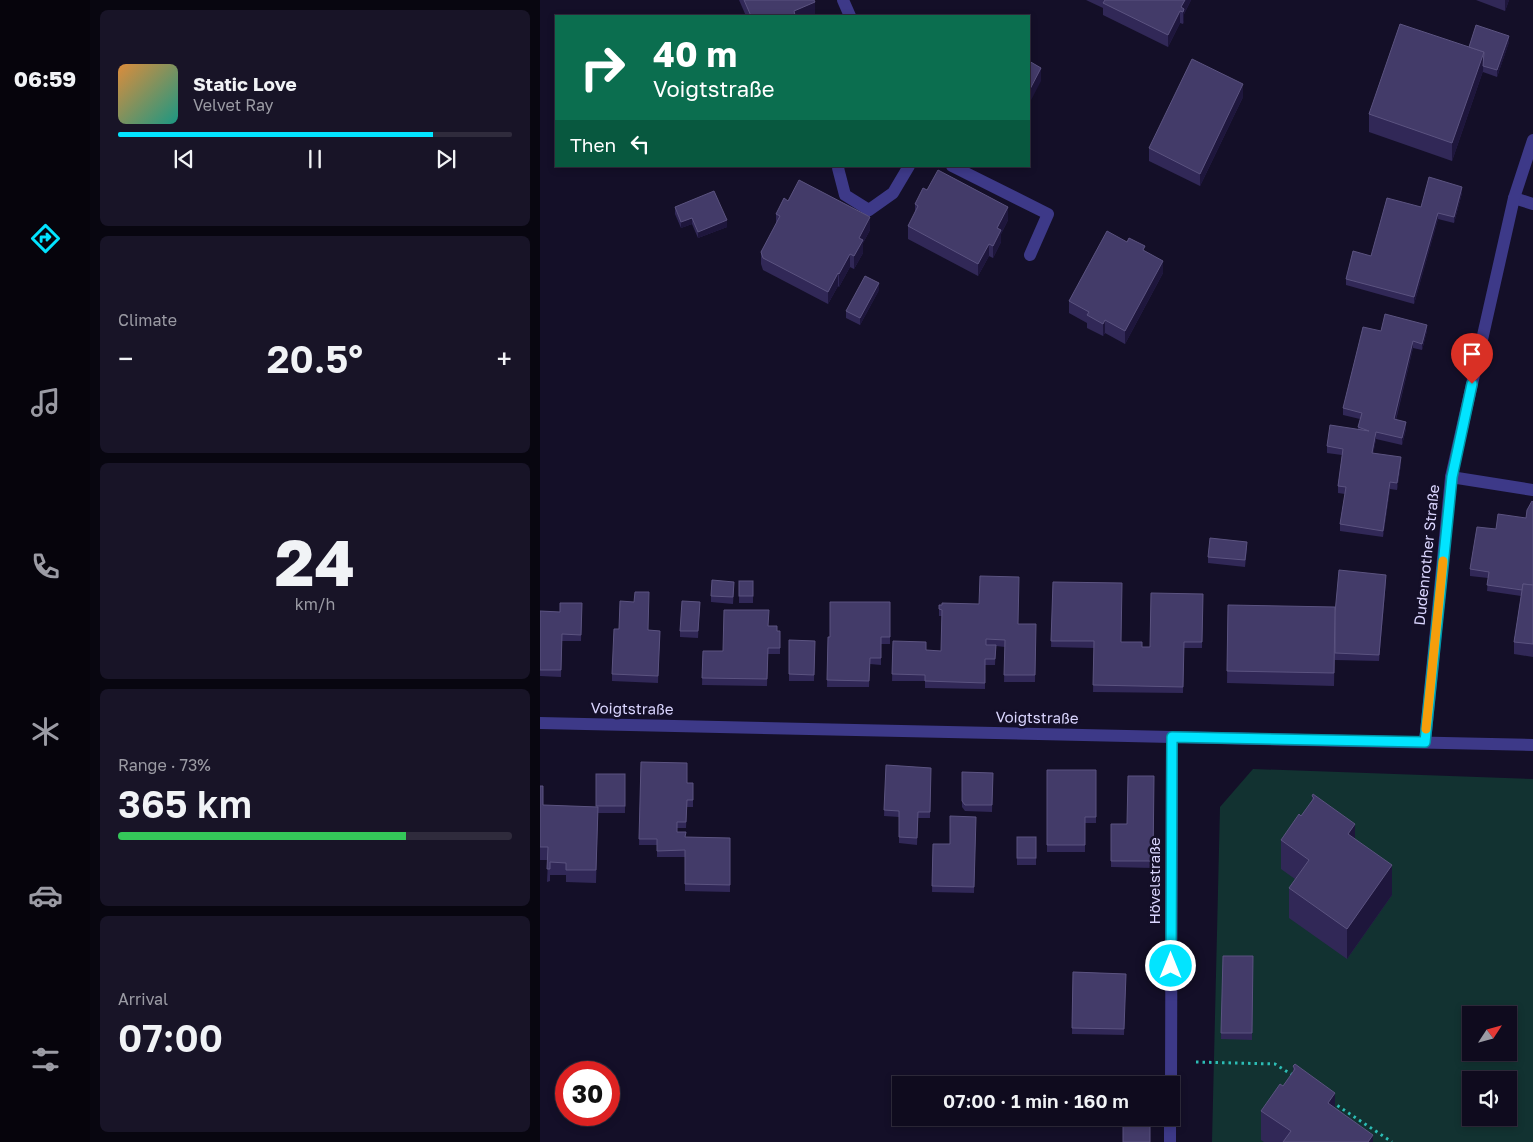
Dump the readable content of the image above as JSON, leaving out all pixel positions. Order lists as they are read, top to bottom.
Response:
{
  "streets": {
    "street": ["Dudenrother Straße", "Voigtstraße", "Hövelstraße"]
  },
  "crossings": [
    ["Dudenrother Straße", "Voigtstraße"],
    ["Voigtstraße", "Hövelstraße"]
  ],
  "north": "top right",
  "page": {
    "tabs": "06:59",
    "turn": ["40 m", "Voigtstraße"],
    "song": ["Static Love", "Velvet Ray"],
    "then": "Then",
    "tile": [
      "Climate",
      ["24", "km/h"],
      ["Range · 73%", "365 km"],
      ["Arrival", "07:00"]
    ],
    "heat": ["−", "20.5°", "+"],
    "limit": "30",
    "trip": "07:00 · 1 min · 160 m"
  }
}
